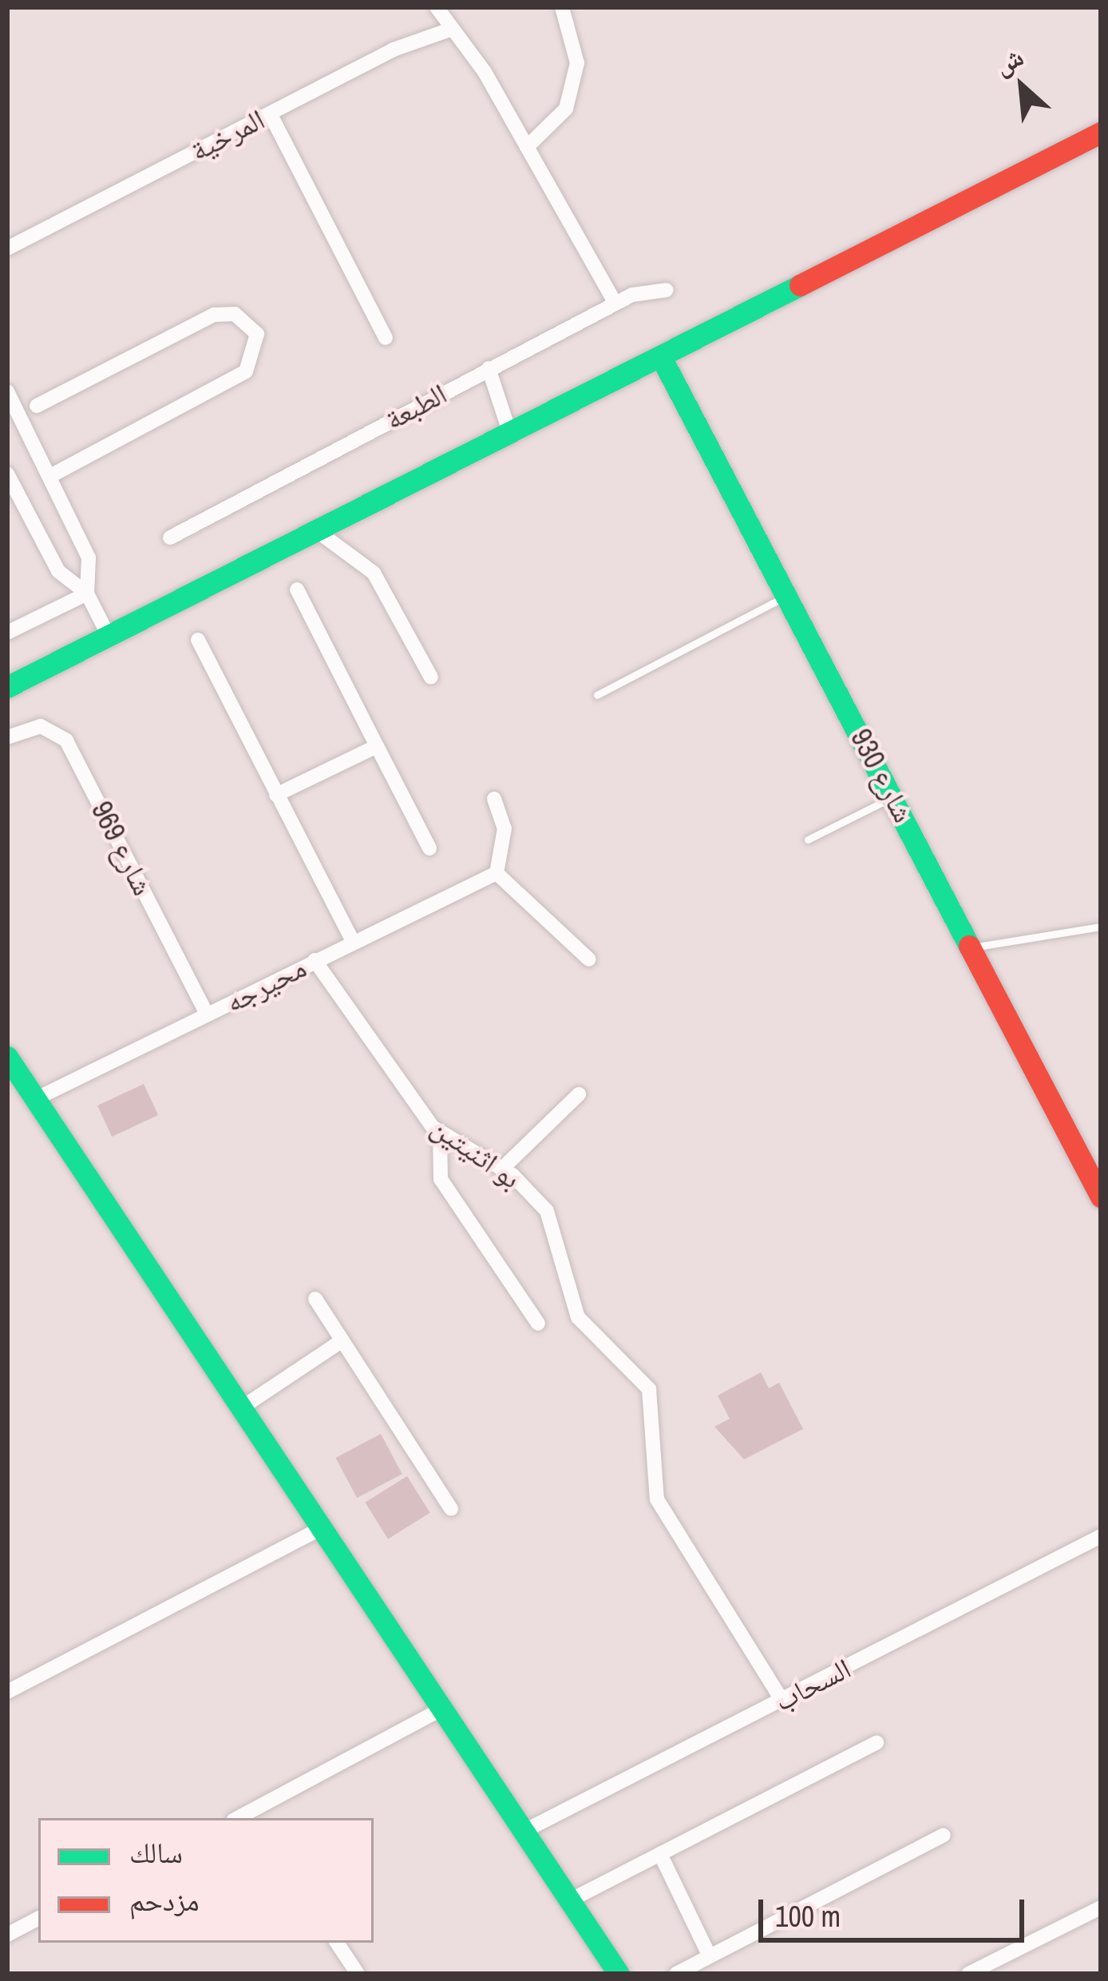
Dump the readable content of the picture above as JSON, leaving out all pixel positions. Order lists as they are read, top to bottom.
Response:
{
  "streets": {
    "street": [
      "المرخية",
      "الطبعة",
      "شارع 930",
      "شارع 969",
      "محيرجه",
      "بو اثنيتين",
      "السحاب"
    ]
  },
  "crossings": [
    ["شارع 969", "محيرجه"],
    ["محيرجه", "بو اثنيتين"],
    ["بو اثنيتين", "السحاب"]
  ],
  "legend": ["سالك", "مزدحم"],
  "scale_bar": "100 m",
  "north": "top left"
}
